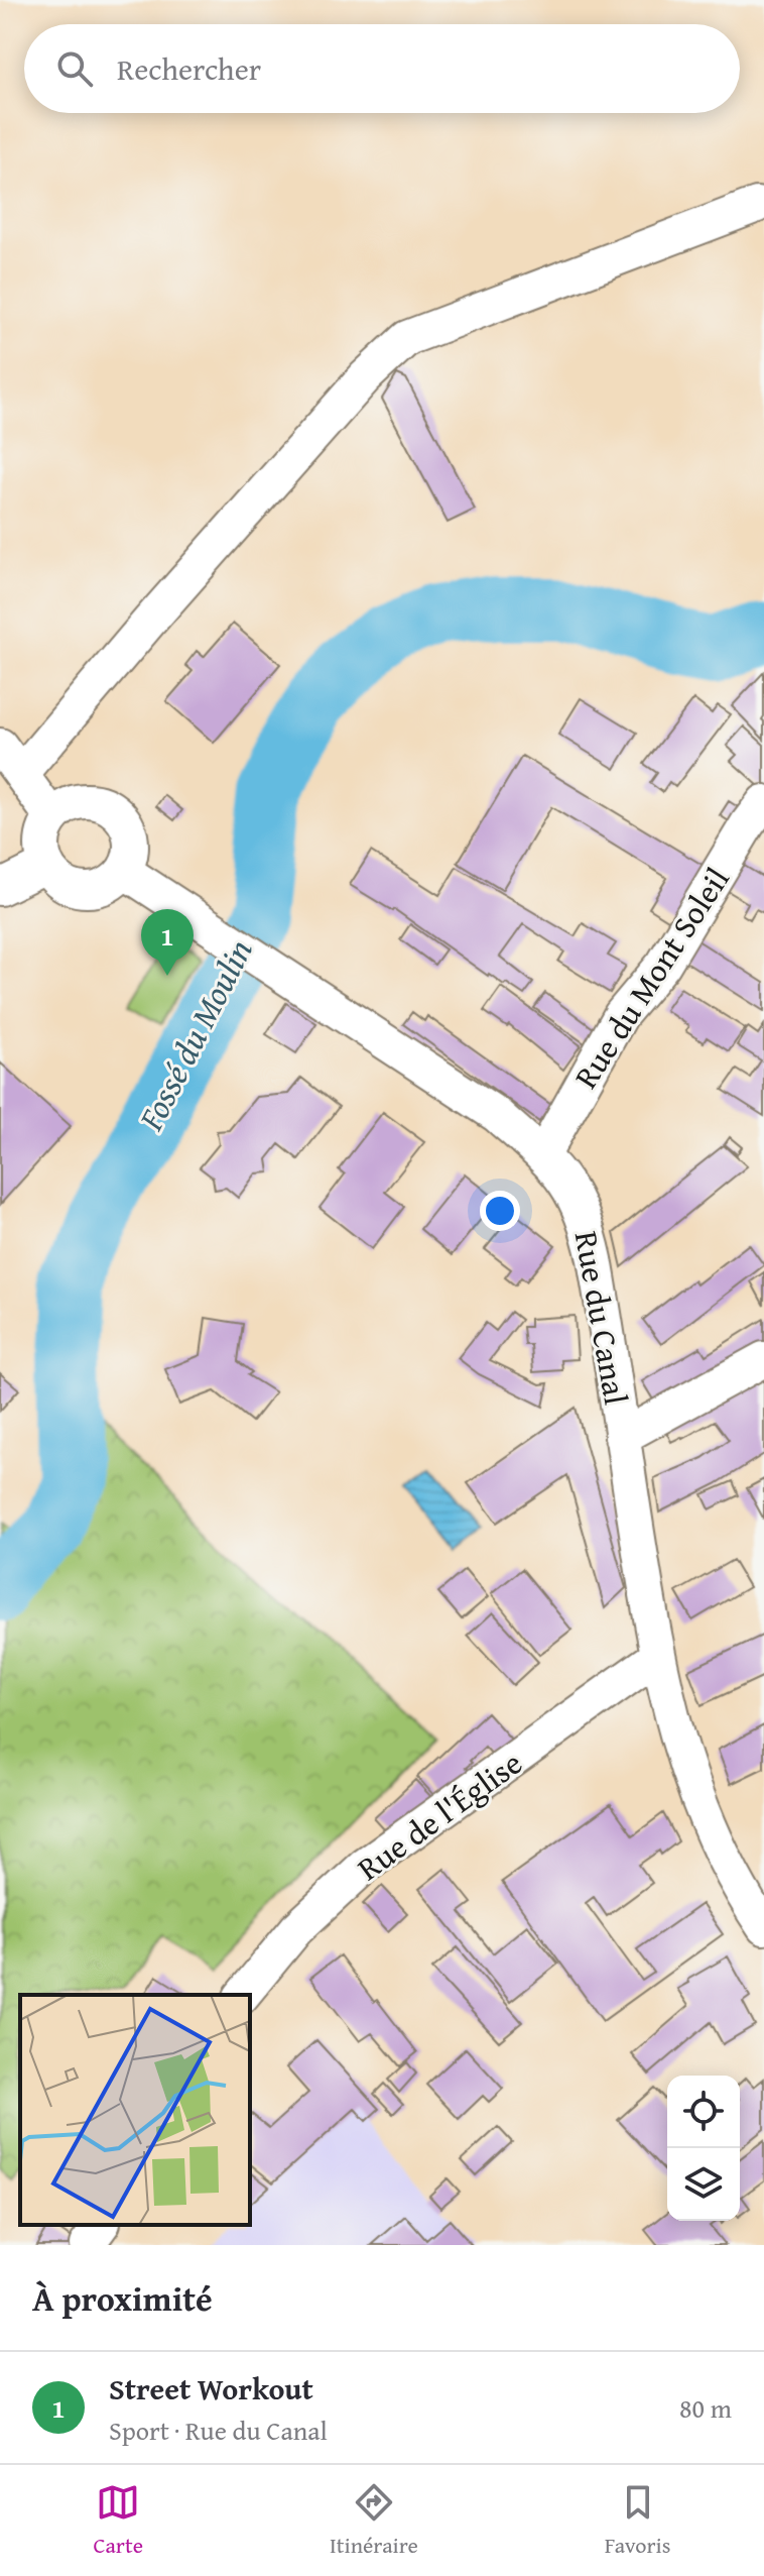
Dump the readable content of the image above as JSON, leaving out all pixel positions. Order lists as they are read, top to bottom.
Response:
{
  "streets": {
    "street": ["Rue du Mont Soleil", "Rue du Canal", "Rue de l'Église"]
  },
  "crossings": [
    ["Rue du Mont Soleil", "Rue du Canal"],
    ["Rue du Canal", "Rue de l'Église"]
  ],
  "water": ["Fossé du Moulin"],
  "page": {
    "search": "Rechercher",
    "pins": "1",
    "heading": "À proximité",
    "list": [
      {
        "mark": "1",
        "name": "Street Workout",
        "note": "Sport · Rue du Canal",
        "value": "80 m"
      }
    ],
    "nav": ["Carte", "Itinéraire", "Favoris"]
  }
}
